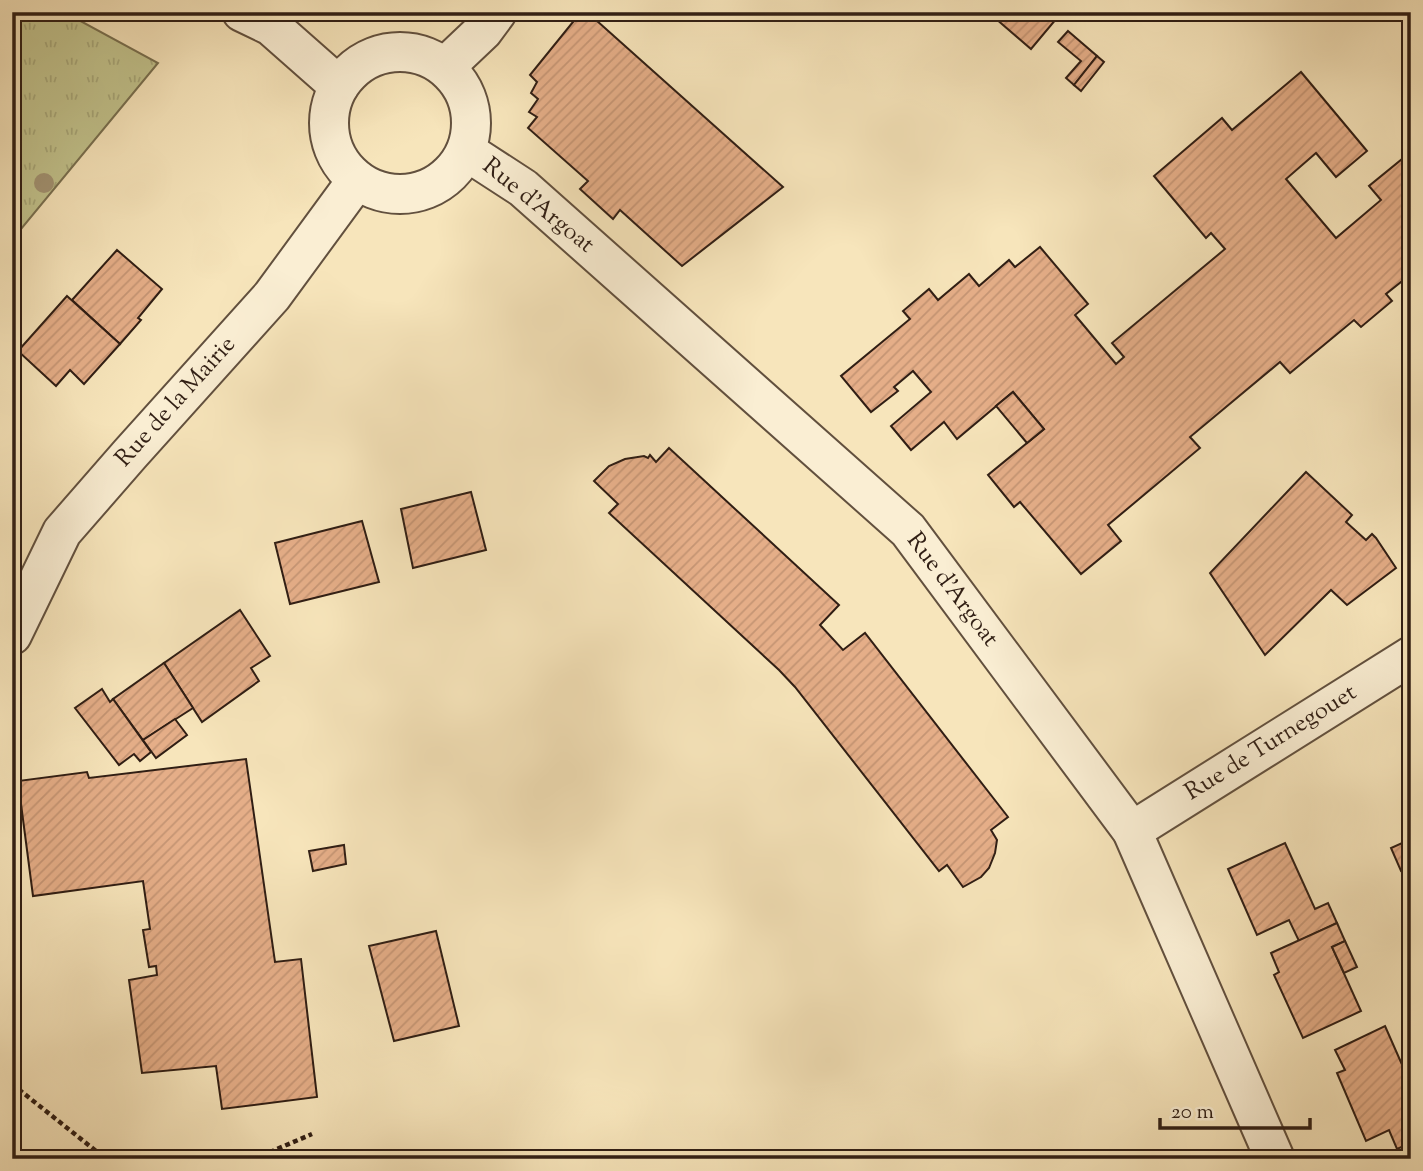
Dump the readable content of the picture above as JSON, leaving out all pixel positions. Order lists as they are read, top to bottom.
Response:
{
  "streets": {
    "street": ["Rue d'Argoat", "Rue de la Mairie", "Rue de Turnegouet"]
  },
  "crossings": [
    ["Rue d'Argoat", "Rue de la Mairie"],
    ["Rue d'Argoat", "Rue de Turnegouet"]
  ],
  "scale_bar": "20 m"
}
